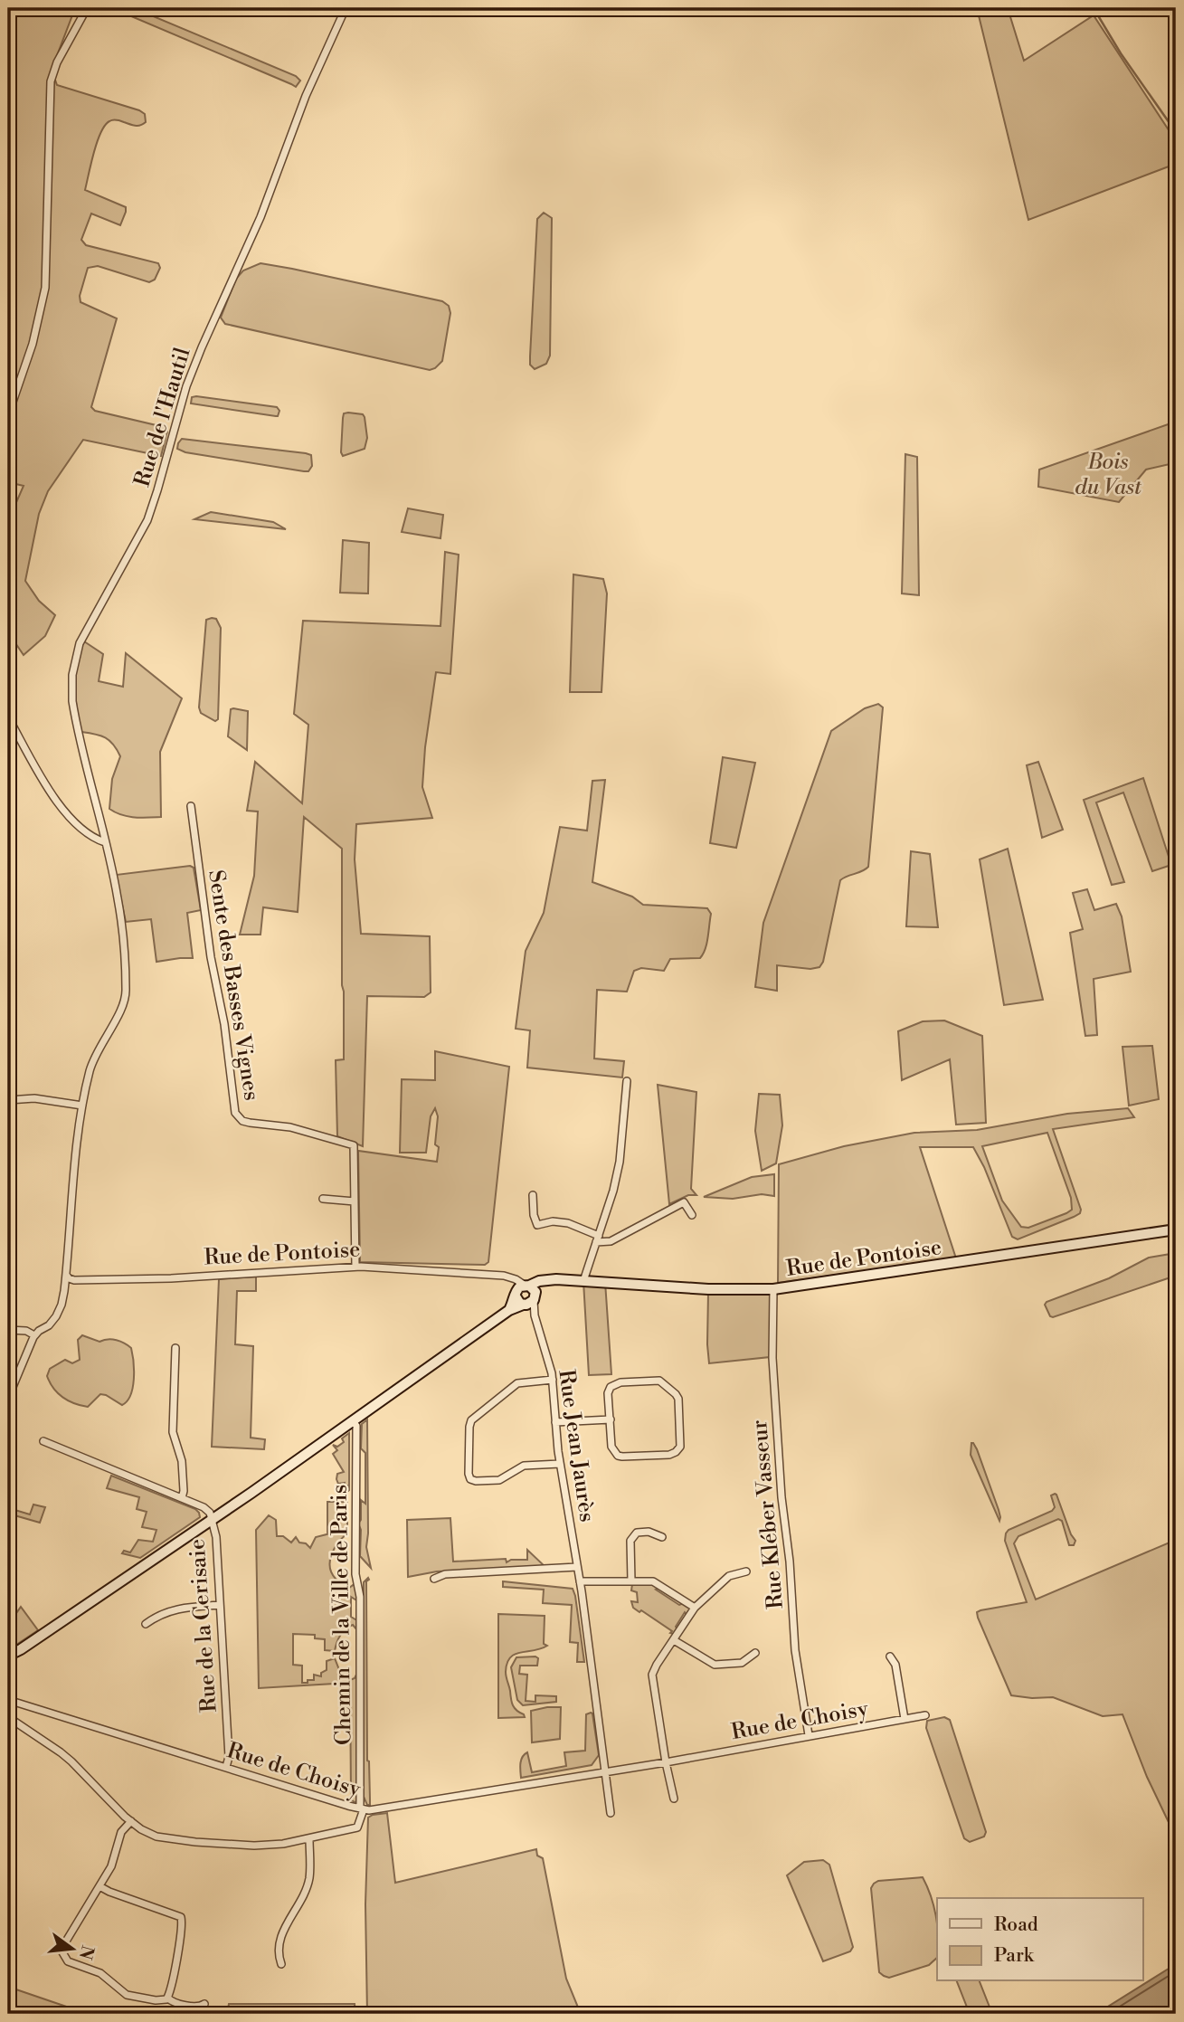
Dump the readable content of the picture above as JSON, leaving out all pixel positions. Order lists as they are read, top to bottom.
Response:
{
  "streets": {
    "main road": ["Rue de Pontoise"],
    "street": [
      "Rue de l'Hautil",
      "Sente des Basses Vignes",
      "Rue Jean Jaurès",
      "Rue Kléber Vasseur",
      "Chemin de la Ville de Paris",
      "Rue de la Cerisaie",
      "Rue de Choisy"
    ]
  },
  "crossings": [
    ["Rue de l'Hautil", "Rue de Pontoise"],
    ["Sente des Basses Vignes", "Rue de Pontoise"],
    ["Rue de Pontoise", "Rue Kléber Vasseur"],
    ["Rue Jean Jaurès", "Rue de Choisy"],
    ["Rue Kléber Vasseur", "Rue de Choisy"],
    ["Chemin de la Ville de Paris", "Rue de Choisy"],
    ["Rue de la Cerisaie", "Rue de Choisy"]
  ],
  "parks": ["Bois du Vast"],
  "legend": ["Road", "Park"],
  "north": "right"
}
